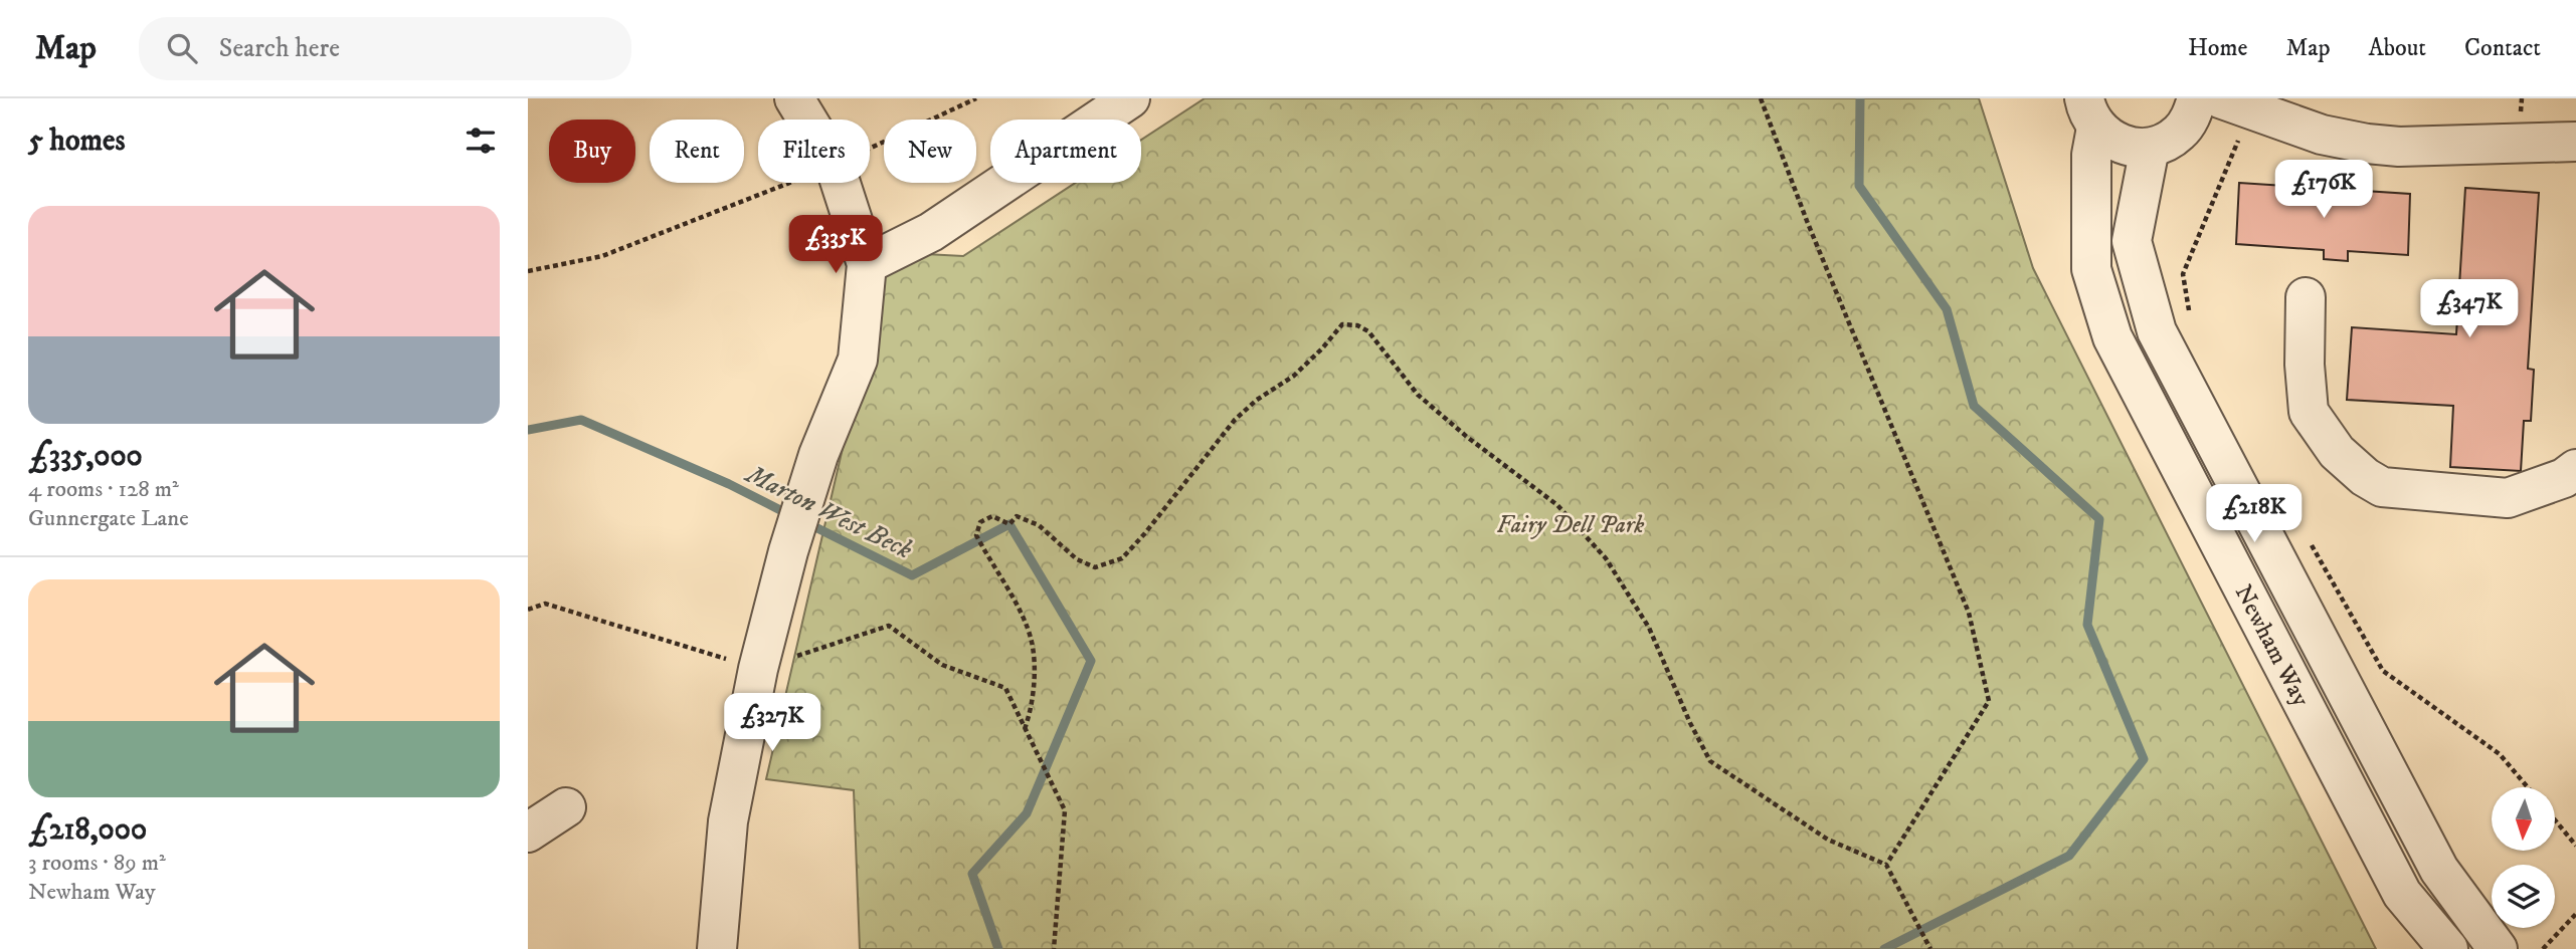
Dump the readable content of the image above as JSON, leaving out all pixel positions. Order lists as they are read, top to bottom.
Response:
{
  "streets": {
    "street": ["Newham Way"]
  },
  "water": ["Marton West Beck"],
  "parks": ["Fairy Dell Park"],
  "north": "bottom",
  "page": {
    "header": "Map",
    "search": "Search here",
    "nav": [
      "Home",
      "Map",
      "About",
      "Contact"
    ],
    "heading": "5 homes",
    "chip": [
      "Buy",
      "Rent",
      "Filters",
      "New",
      "Apartment"
    ],
    "price": [
      "£176K",
      "£335K",
      "£347K",
      "£218K",
      "£327K"
    ],
    "list": [
      {
        "name": "£335,000",
        "note": "4 rooms · 128 m² · Gunnergate Lane"
      },
      {
        "name": "£218,000",
        "note": "3 rooms · 89 m² · Newham Way"
      }
    ]
  }
}
